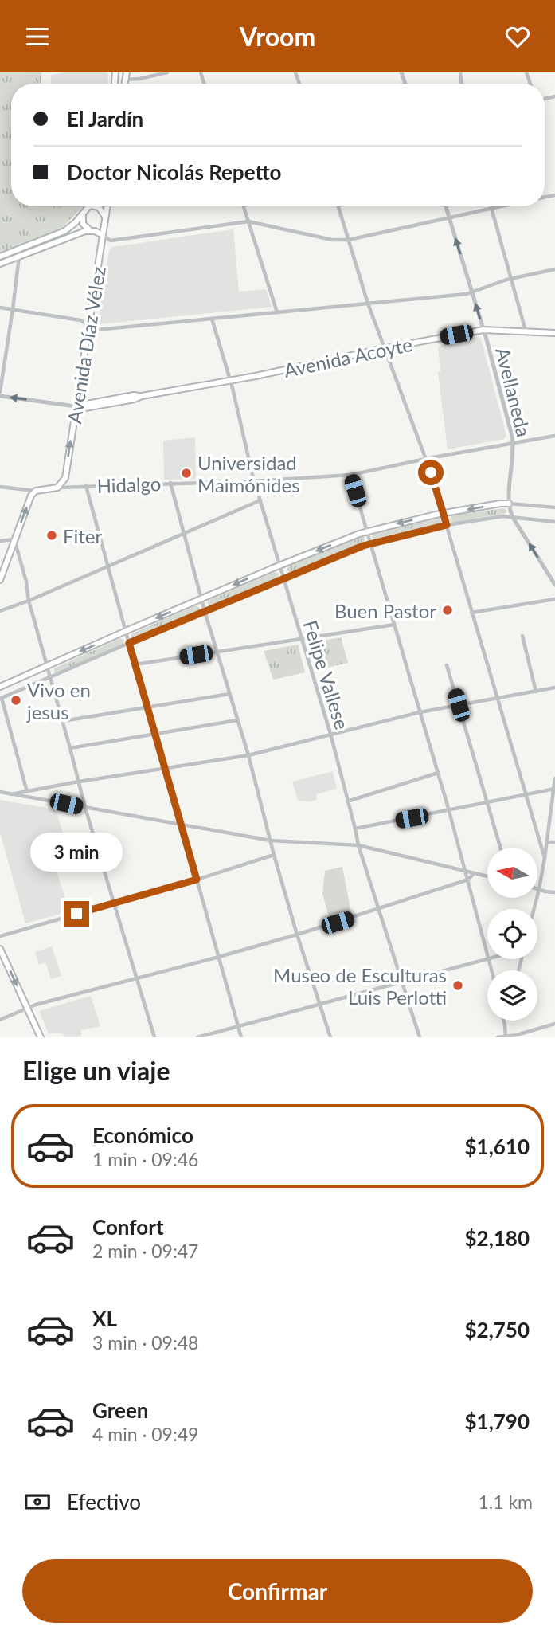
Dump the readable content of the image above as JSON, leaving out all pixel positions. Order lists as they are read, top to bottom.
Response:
{
  "streets": {
    "main road": ["Avenida Díaz Vélez", "Avenida Acoyte", "Hidalgo"],
    "street": ["Avellaneda", "Felipe Vallese"]
  },
  "crossings": [
    ["Avenida Díaz Vélez", "Avenida Acoyte"],
    ["Avenida Díaz Vélez", "Hidalgo"],
    ["Avenida Acoyte", "Avellaneda"],
    ["Avenida Acoyte", "Felipe Vallese"],
    ["Avellaneda", "Hidalgo"],
    ["Hidalgo", "Felipe Vallese"]
  ],
  "one_way": ["Avellaneda"],
  "places": [
    "Universidad Maimónides",
    "Fiter",
    "Buen Pastor",
    "Vivo en jesus",
    "Museo de Esculturas Luis Perlotti"
  ],
  "north": "left",
  "page": {
    "header": "Vroom",
    "banner": ["El Jardín", "Doctor Nicolás Repetto"],
    "bubble": "3 min",
    "heading": "Elige un viaje",
    "list": [
      {
        "name": "Económico",
        "note": "1 min · 09:46",
        "value": "$1,610"
      },
      {
        "name": "Confort",
        "note": "2 min · 09:47",
        "value": "$2,180"
      },
      {
        "name": "XL",
        "note": "3 min · 09:48",
        "value": "$2,750"
      },
      {
        "name": "Green",
        "note": "4 min · 09:49",
        "value": "$1,790"
      }
    ],
    "pay": ["Efectivo", "1.1 km"],
    "buttons": "Confirmar"
  }
}
